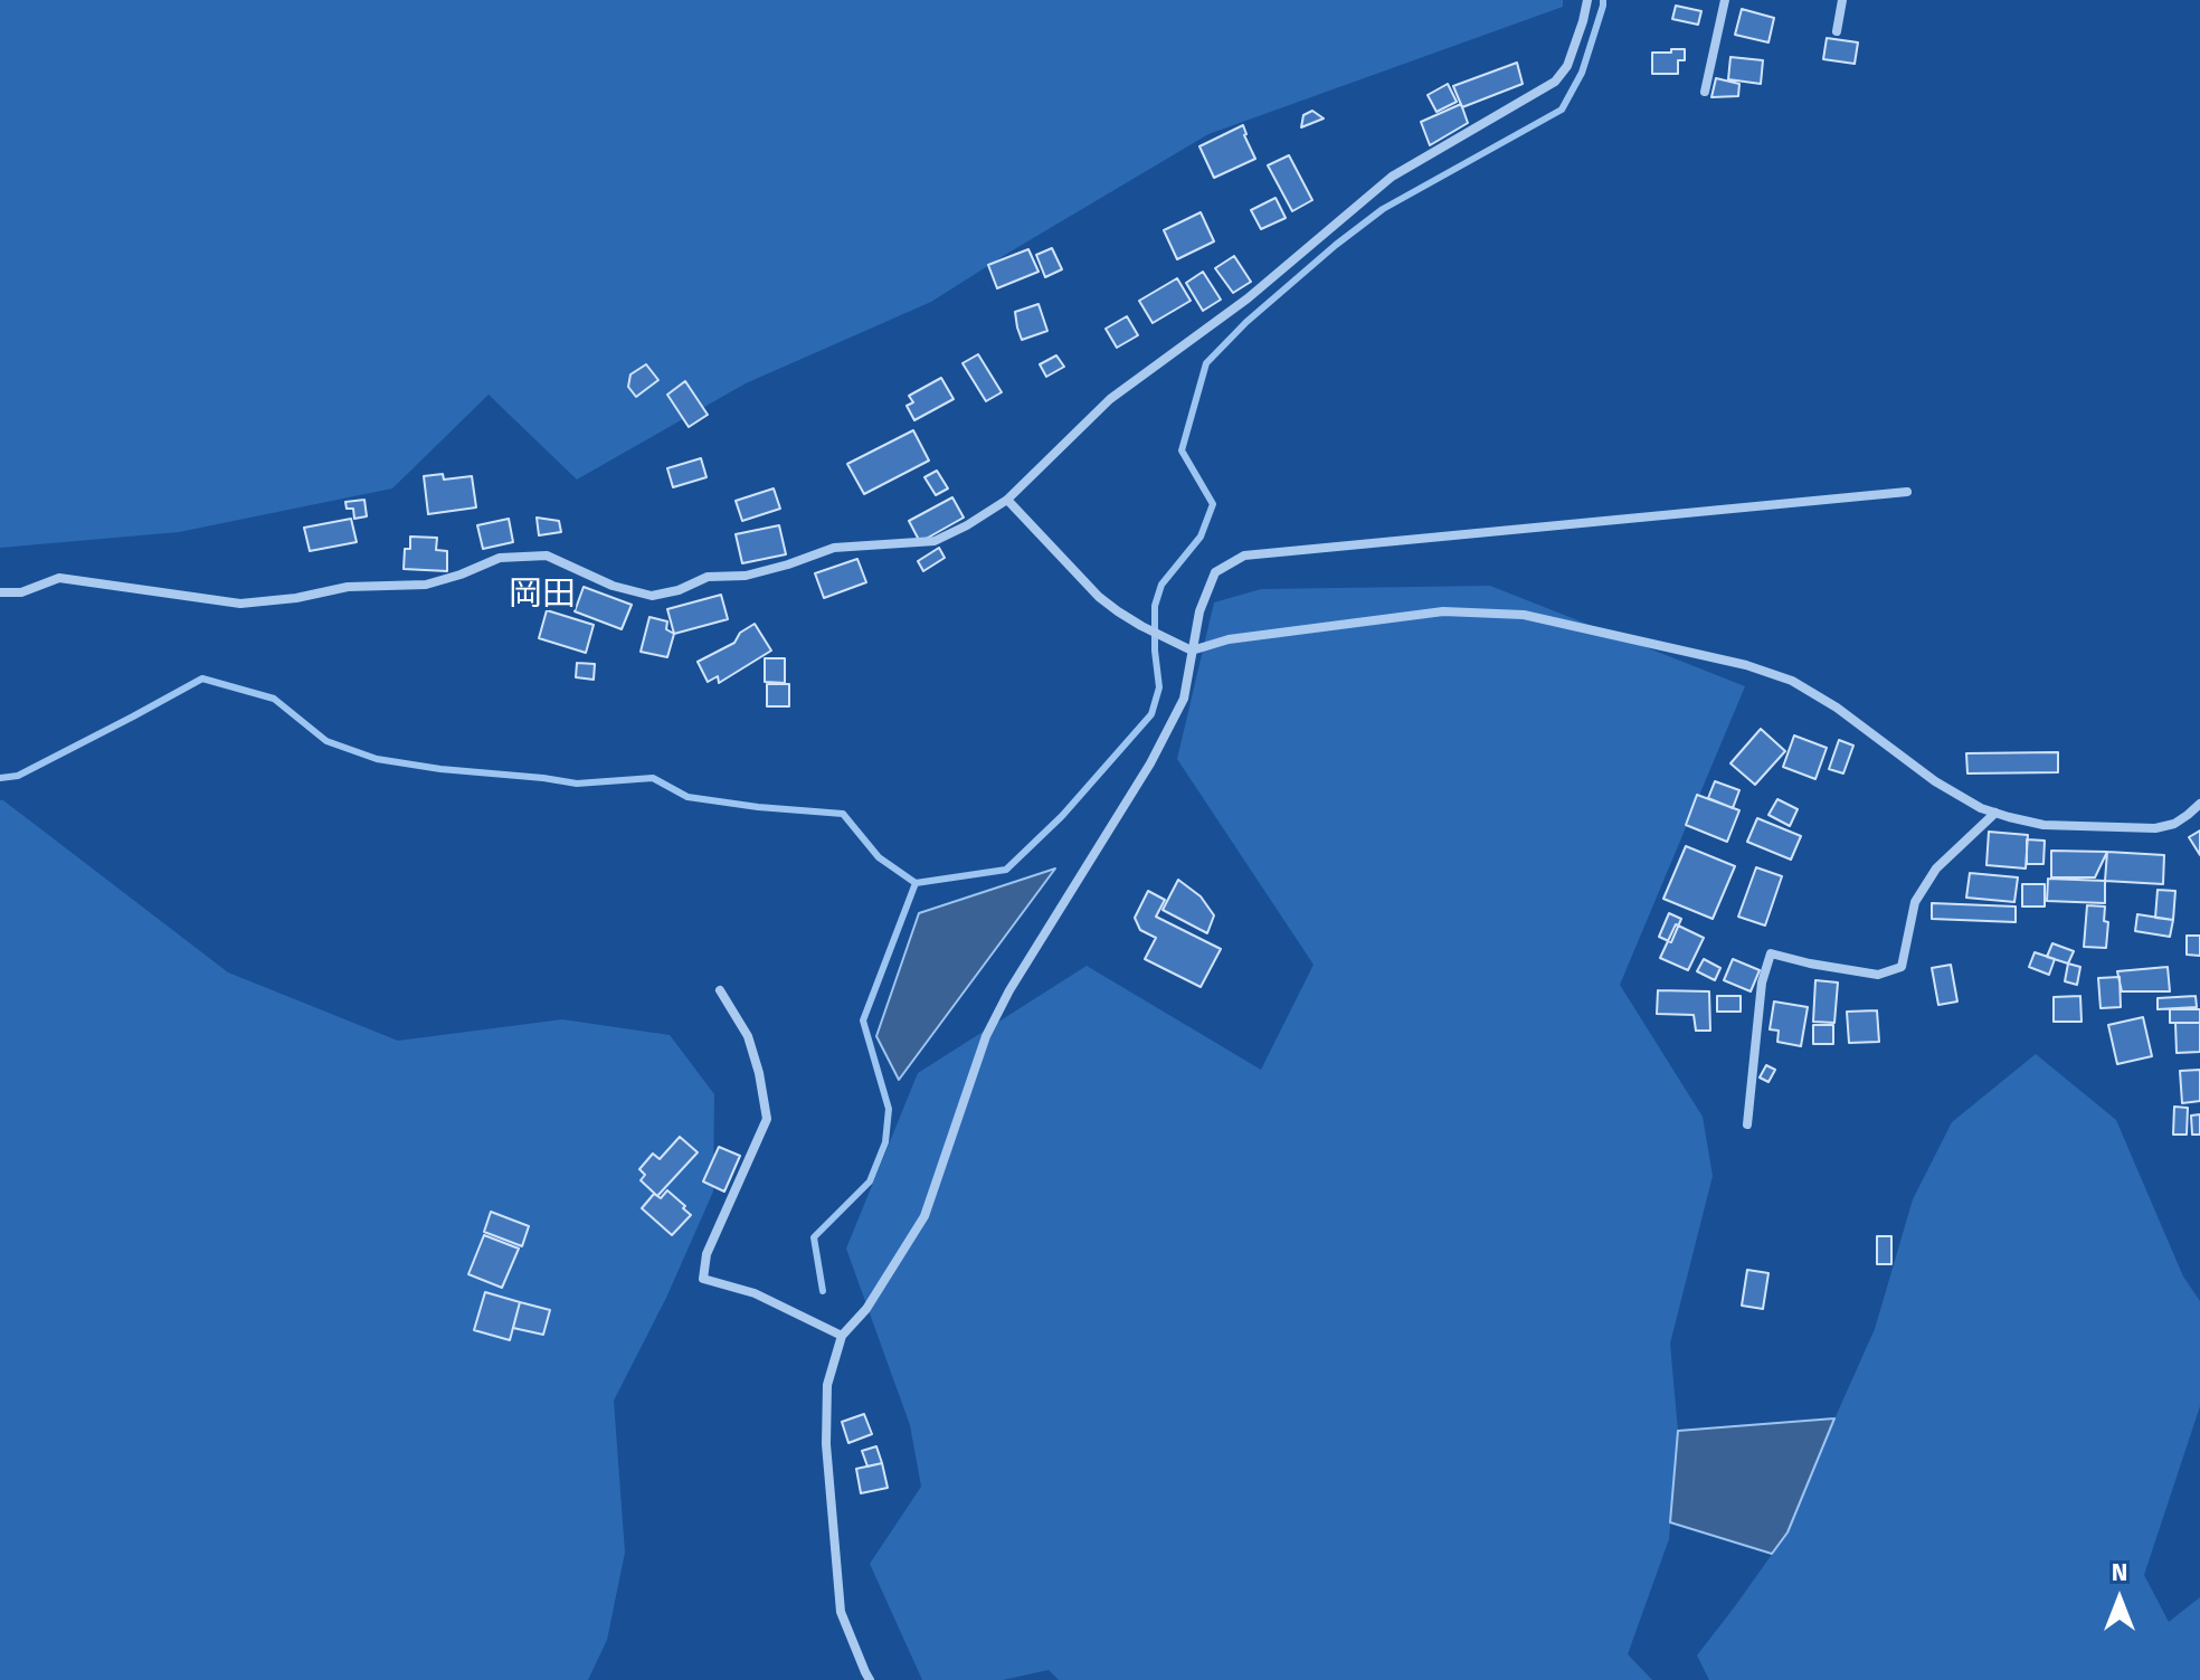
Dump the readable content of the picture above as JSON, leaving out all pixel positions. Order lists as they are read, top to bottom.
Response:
{
  "districts": ["岡田"],
  "north": "top"
}
